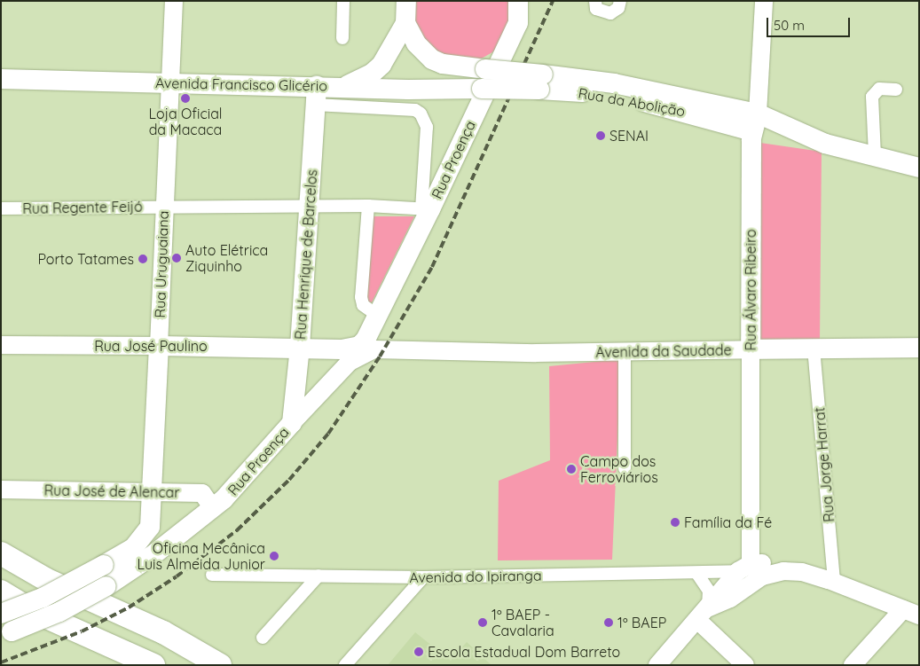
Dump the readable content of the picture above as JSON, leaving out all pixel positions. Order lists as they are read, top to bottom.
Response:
{
  "streets": {
    "main road": [
      "Avenida Francisco Glicério",
      "Rua da Abolição",
      "Rua Proença",
      "Rua Henrique de Barcelos",
      "Rua Uruguaiana",
      "Rua Álvaro Ribeiro",
      "Rua José Paulino",
      "Avenida da Saudade",
      "Rua José de Alencar"
    ],
    "street": ["Rua Regente Feijó", "Rua Jorge Harrat", "Avenida do Ipiranga"]
  },
  "crossings": [
    ["Avenida Francisco Glicério", "Rua da Abolição"],
    ["Avenida Francisco Glicério", "Rua Proença"],
    ["Avenida Francisco Glicério", "Rua Henrique de Barcelos"],
    ["Avenida Francisco Glicério", "Rua Uruguaiana"],
    ["Rua da Abolição", "Rua Álvaro Ribeiro"],
    ["Rua Proença", "Rua Regente Feijó"],
    ["Rua Proença", "Rua Henrique de Barcelos"],
    ["Rua Proença", "Rua José Paulino"],
    ["Rua Proença", "Avenida da Saudade"],
    ["Rua Proença", "Rua José de Alencar"],
    ["Rua Regente Feijó", "Rua Henrique de Barcelos"],
    ["Rua Regente Feijó", "Rua Uruguaiana"],
    ["Rua Henrique de Barcelos", "Rua José Paulino"],
    ["Rua Uruguaiana", "Rua José Paulino"],
    ["Rua Uruguaiana", "Rua José de Alencar"],
    ["Rua Álvaro Ribeiro", "Avenida da Saudade"],
    ["Rua Álvaro Ribeiro", "Avenida do Ipiranga"],
    ["Avenida da Saudade", "Rua Jorge Harrat"]
  ],
  "places": [
    "Loja Oficial da Macaca",
    "SENAI",
    "Auto Elétrica Ziquinho",
    "Porto Tatames",
    "Campo dos Ferroviários",
    "Família da Fé",
    "Oficina Mecânica Luis Almeida Junior",
    "1º BAEP - Cavalaria",
    "1º BAEP",
    "Escola Estadual Dom Barreto"
  ],
  "scale_bar": "50 m"
}
